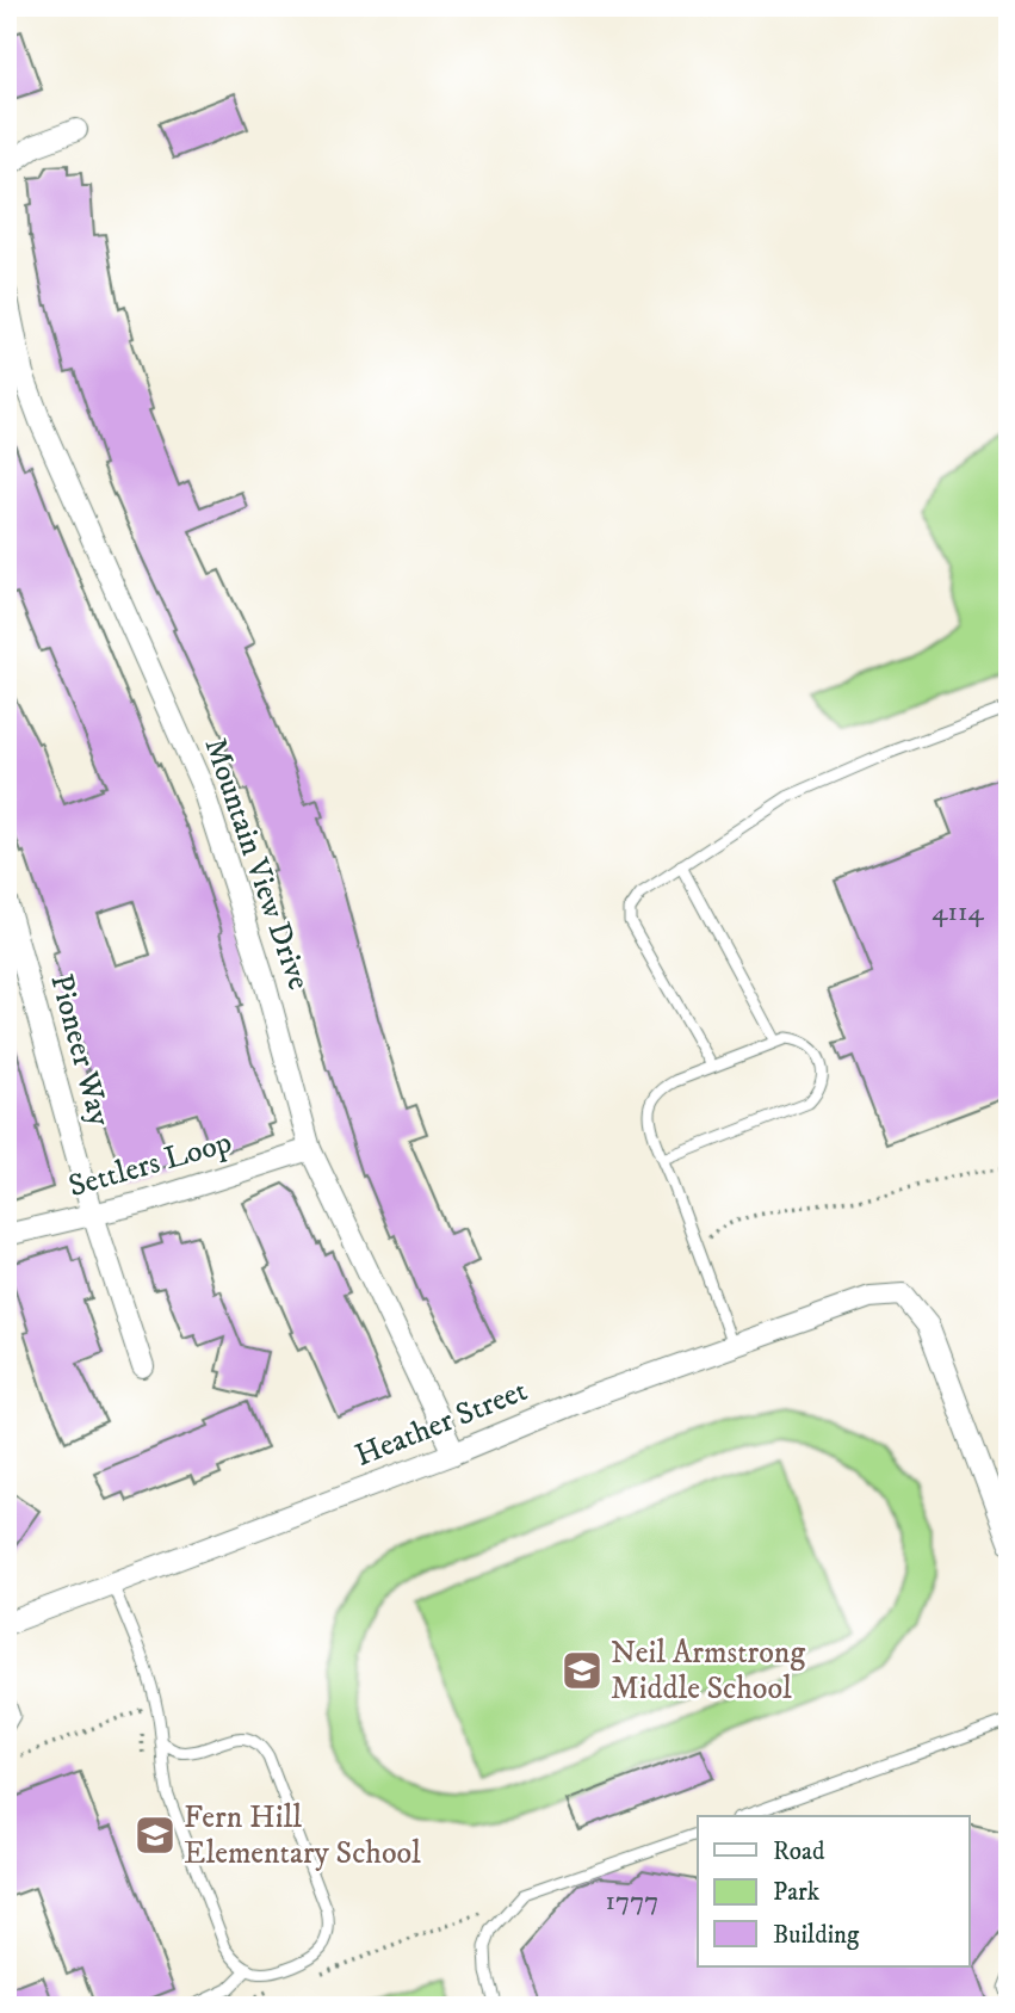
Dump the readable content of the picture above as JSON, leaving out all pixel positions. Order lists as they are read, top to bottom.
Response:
{
  "streets": {
    "street": [
      "Mountain View Drive",
      "Pioneer Way",
      "Settlers Loop",
      "Heather Street"
    ]
  },
  "crossings": [
    ["Mountain View Drive", "Settlers Loop"],
    ["Mountain View Drive", "Heather Street"],
    ["Pioneer Way", "Settlers Loop"]
  ],
  "places": {
    "school or university": ["Neil Armstrong Middle School", "Fern Hill Elementary School"]
  },
  "house_numbers": ["4114", "1777"],
  "legend": ["Road", "Park", "Building"]
}
